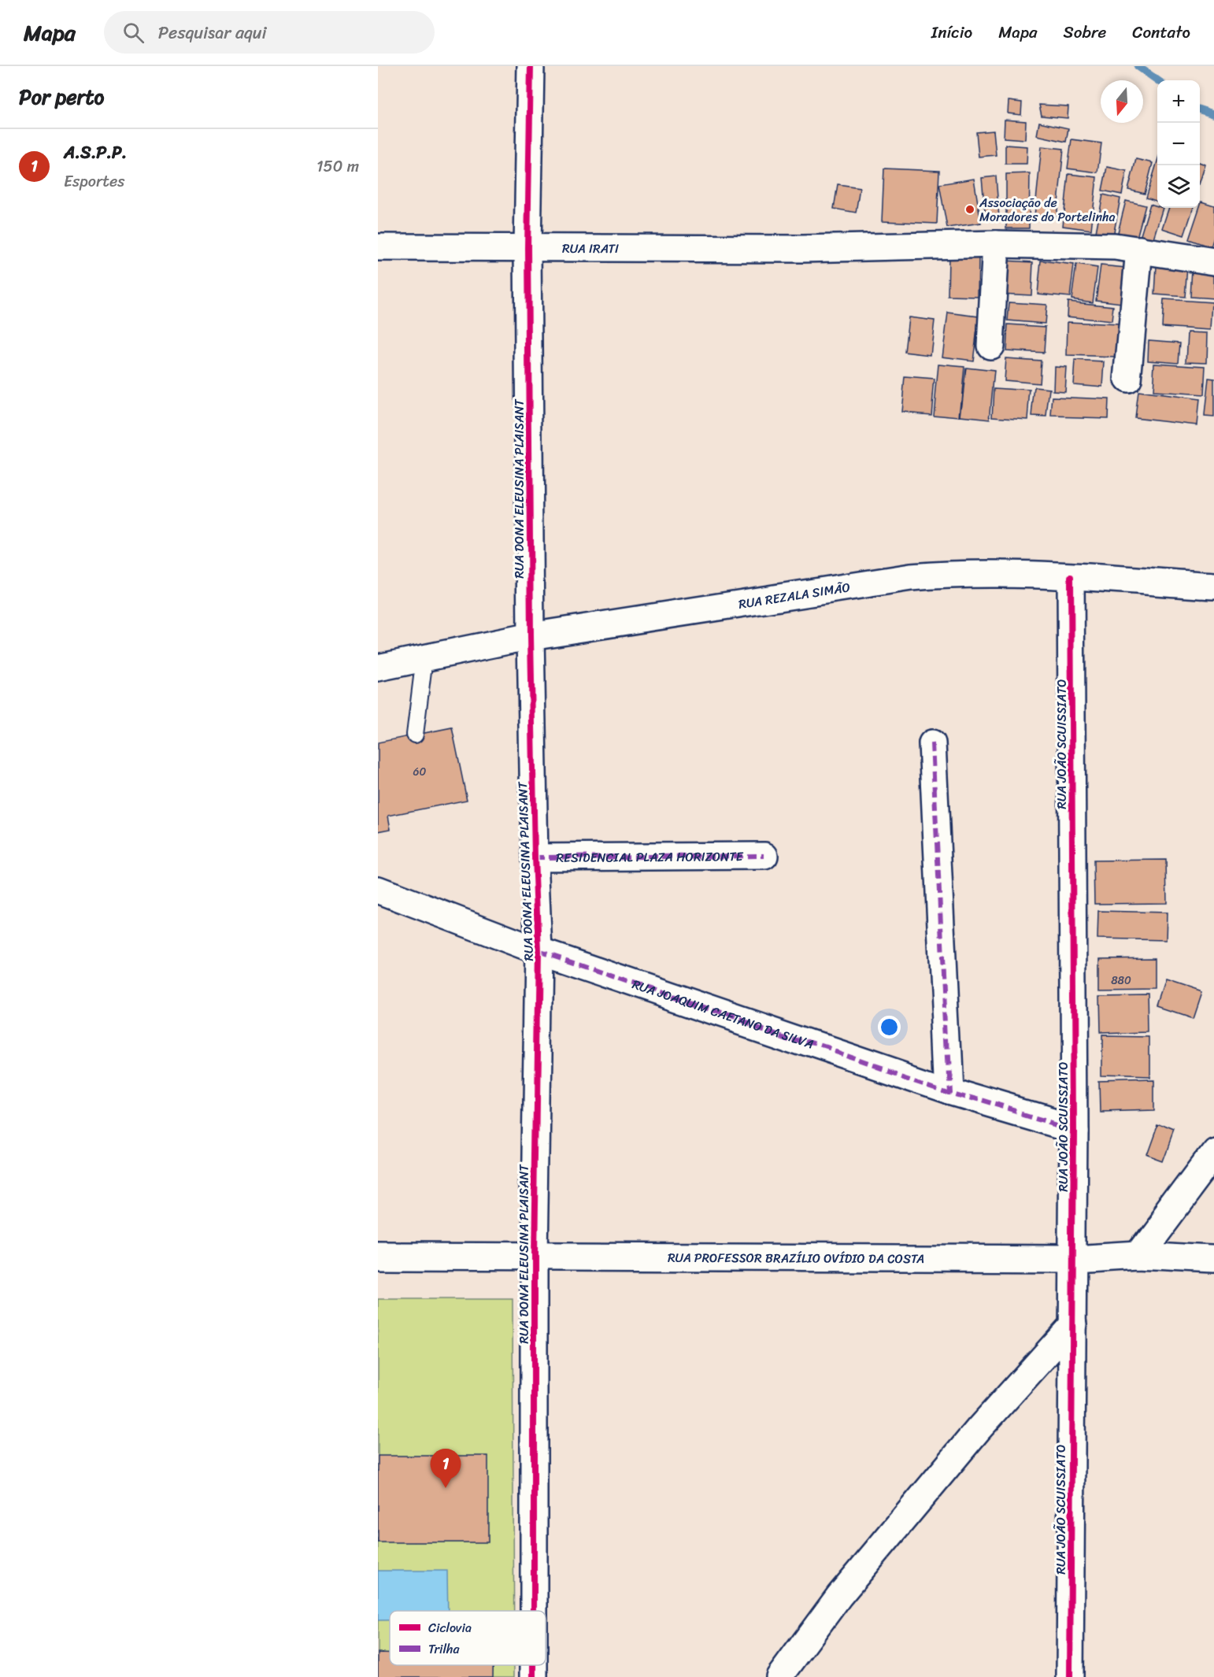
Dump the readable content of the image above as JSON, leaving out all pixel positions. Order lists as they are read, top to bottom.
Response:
{
  "streets": {
    "street": [
      "RUA IRATI",
      "RUA DONA ELEUSINA PLAISANT",
      "RUA REZALA SIMÃO",
      "RUA JOÃO SCUISSIATO",
      "RESIDENCIAL PLAZA HORIZONTE",
      "RUA JOAQUIM CAETANO DA SILVA",
      "RUA PROFESSOR BRAZÍLIO OVÍDIO DA COSTA"
    ]
  },
  "crossings": [
    ["RUA IRATI", "RUA DONA ELEUSINA PLAISANT"],
    ["RUA DONA ELEUSINA PLAISANT", "RUA REZALA SIMÃO"],
    ["RUA DONA ELEUSINA PLAISANT", "RESIDENCIAL PLAZA HORIZONTE"],
    ["RUA DONA ELEUSINA PLAISANT", "RUA JOAQUIM CAETANO DA SILVA"],
    ["RUA DONA ELEUSINA PLAISANT", "RUA PROFESSOR BRAZÍLIO OVÍDIO DA COSTA"],
    ["RUA REZALA SIMÃO", "RUA JOÃO SCUISSIATO"],
    ["RUA JOÃO SCUISSIATO", "RUA JOAQUIM CAETANO DA SILVA"],
    ["RUA JOÃO SCUISSIATO", "RUA PROFESSOR BRAZÍLIO OVÍDIO DA COSTA"]
  ],
  "places": ["Associação de Moradores do Portelinha"],
  "house_numbers": ["60", "880"],
  "legend": ["Ciclovia", "Trilha"],
  "north": "bottom",
  "page": {
    "header": "Mapa",
    "search": "Pesquisar aqui",
    "nav": [
      "Início",
      "Mapa",
      "Sobre",
      "Contato"
    ],
    "heading": "Por perto",
    "map_buttons": ["+", "−"],
    "list": [
      {
        "mark": "1",
        "name": "A.S.P.P.",
        "note": "Esportes",
        "value": "150 m"
      }
    ],
    "pins": "1"
  }
}
